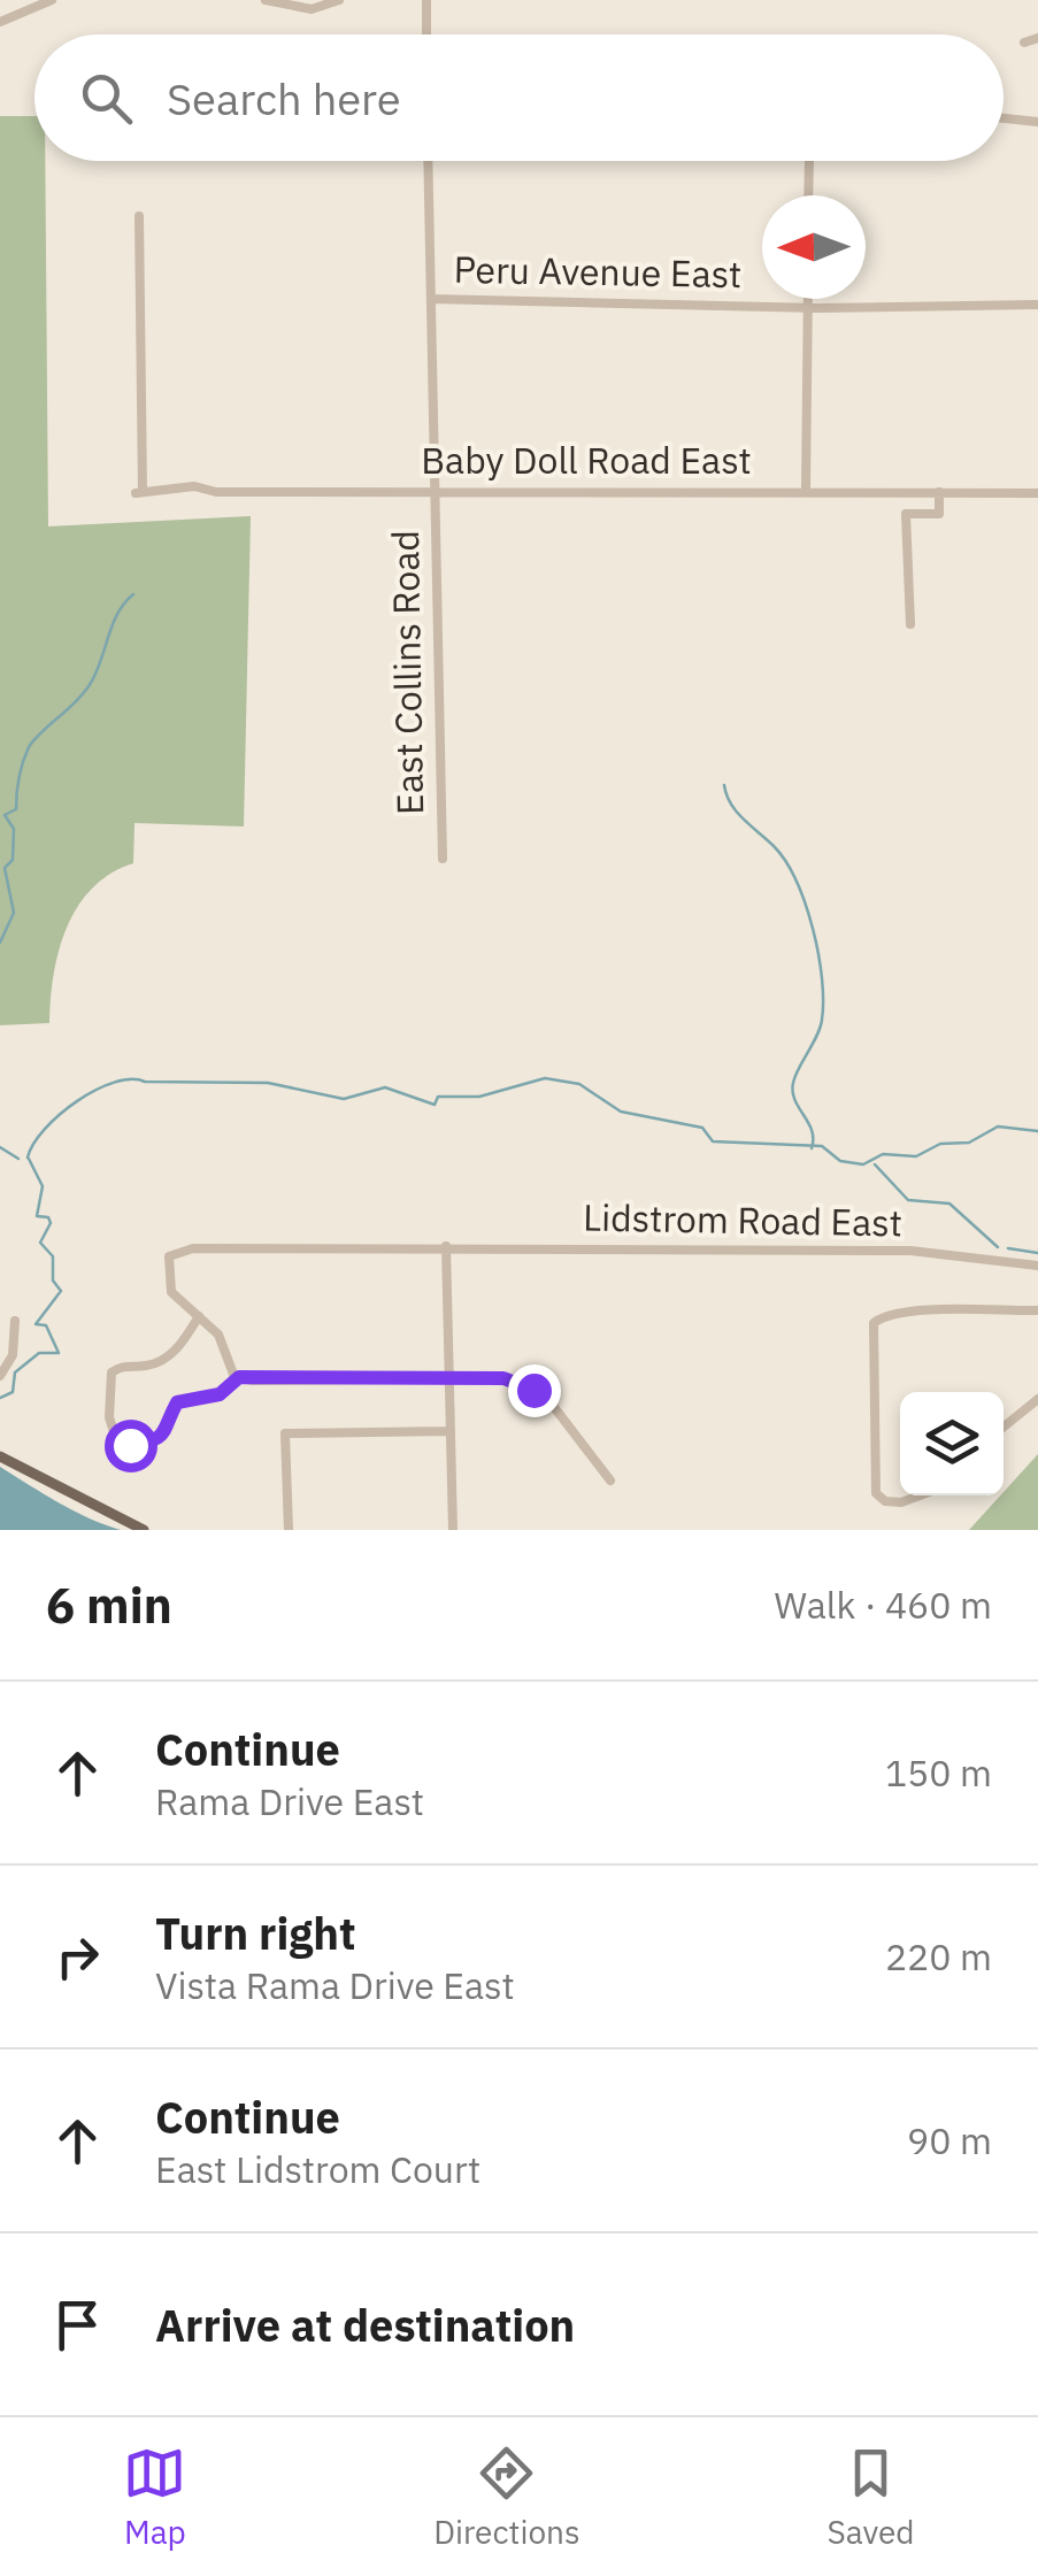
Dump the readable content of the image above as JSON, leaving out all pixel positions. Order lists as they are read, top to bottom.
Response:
{
  "streets": {
    "street": [
      "Peru Avenue East",
      "Baby Doll Road East",
      "East Collins Road",
      "Lidstrom Road East"
    ]
  },
  "crossings": [
    ["Peru Avenue East", "East Collins Road"],
    ["Baby Doll Road East", "East Collins Road"]
  ],
  "north": "left",
  "page": {
    "search": "Search here",
    "heading": ["6 min", "Walk · 460 m"],
    "list": [
      ["Continue", "Rama Drive East", "150 m"],
      ["Turn right", "Vista Rama Drive East", "220 m"],
      ["Continue", "East Lidstrom Court", "90 m"],
      "Arrive at destination"
    ],
    "nav": ["Map", "Directions", "Saved"]
  }
}
